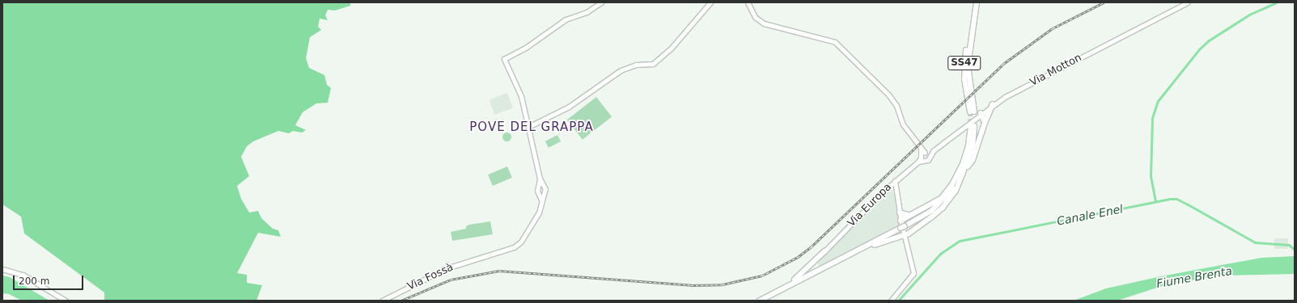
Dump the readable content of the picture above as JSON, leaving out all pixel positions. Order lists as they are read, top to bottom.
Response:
{
  "streets": {
    "highway": ["SS47"],
    "main road": ["Via Motton", "Via Europa", "Via Fossà"]
  },
  "crossings": [
    ["Via Motton", "Via Europa"]
  ],
  "districts": ["POVE DEL GRAPPA"],
  "water": ["Canale Enel", "Fiume Brenta"],
  "scale_bar": "200 m"
}
